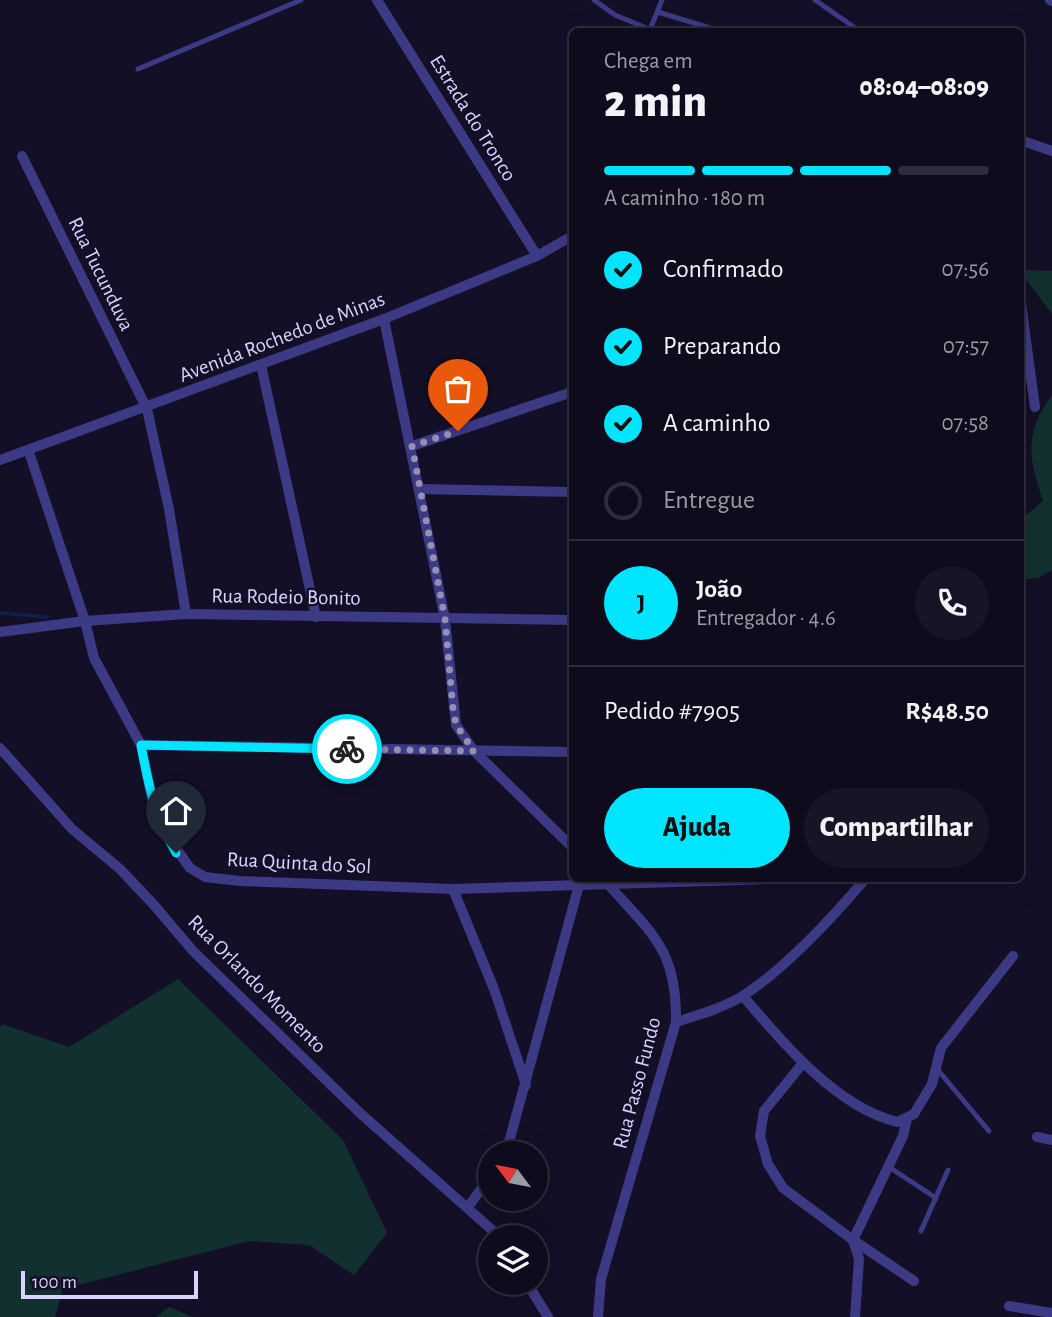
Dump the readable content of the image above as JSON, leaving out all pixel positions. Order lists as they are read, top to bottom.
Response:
{
  "streets": {
    "street": [
      "Estrada do Tronco",
      "Rua Tucunduva",
      "Avenida Rochedo de Minas",
      "Rua Rodeio Bonito",
      "Rua Quinta do Sol",
      "Rua Orlando Momento",
      "Rua Passo Fundo"
    ]
  },
  "crossings": [
    ["Estrada do Tronco", "Avenida Rochedo de Minas"],
    ["Rua Tucunduva", "Avenida Rochedo de Minas"],
    ["Rua Tucunduva", "Rua Rodeio Bonito"],
    ["Avenida Rochedo de Minas", "Rua Quinta do Sol"],
    ["Rua Rodeio Bonito", "Rua Quinta do Sol"]
  ],
  "scale_bar": "100 m",
  "north": "top left",
  "page": {
    "heading": ["2 min", "Chega em", "08:04–08:09"],
    "panel": [
      "João",
      "Entregador · 4.6",
      "Pedido #7905",
      "R$48.50"
    ],
    "bar": "A caminho · 180 m",
    "list": [
      ["Confirmado", "07:56"],
      ["Preparando", "07:57"],
      ["A caminho", "07:58"],
      "Entregue"
    ],
    "round": "J",
    "buttons": ["Ajuda", "Compartilhar"],
    "scale": "100 m"
  }
}
